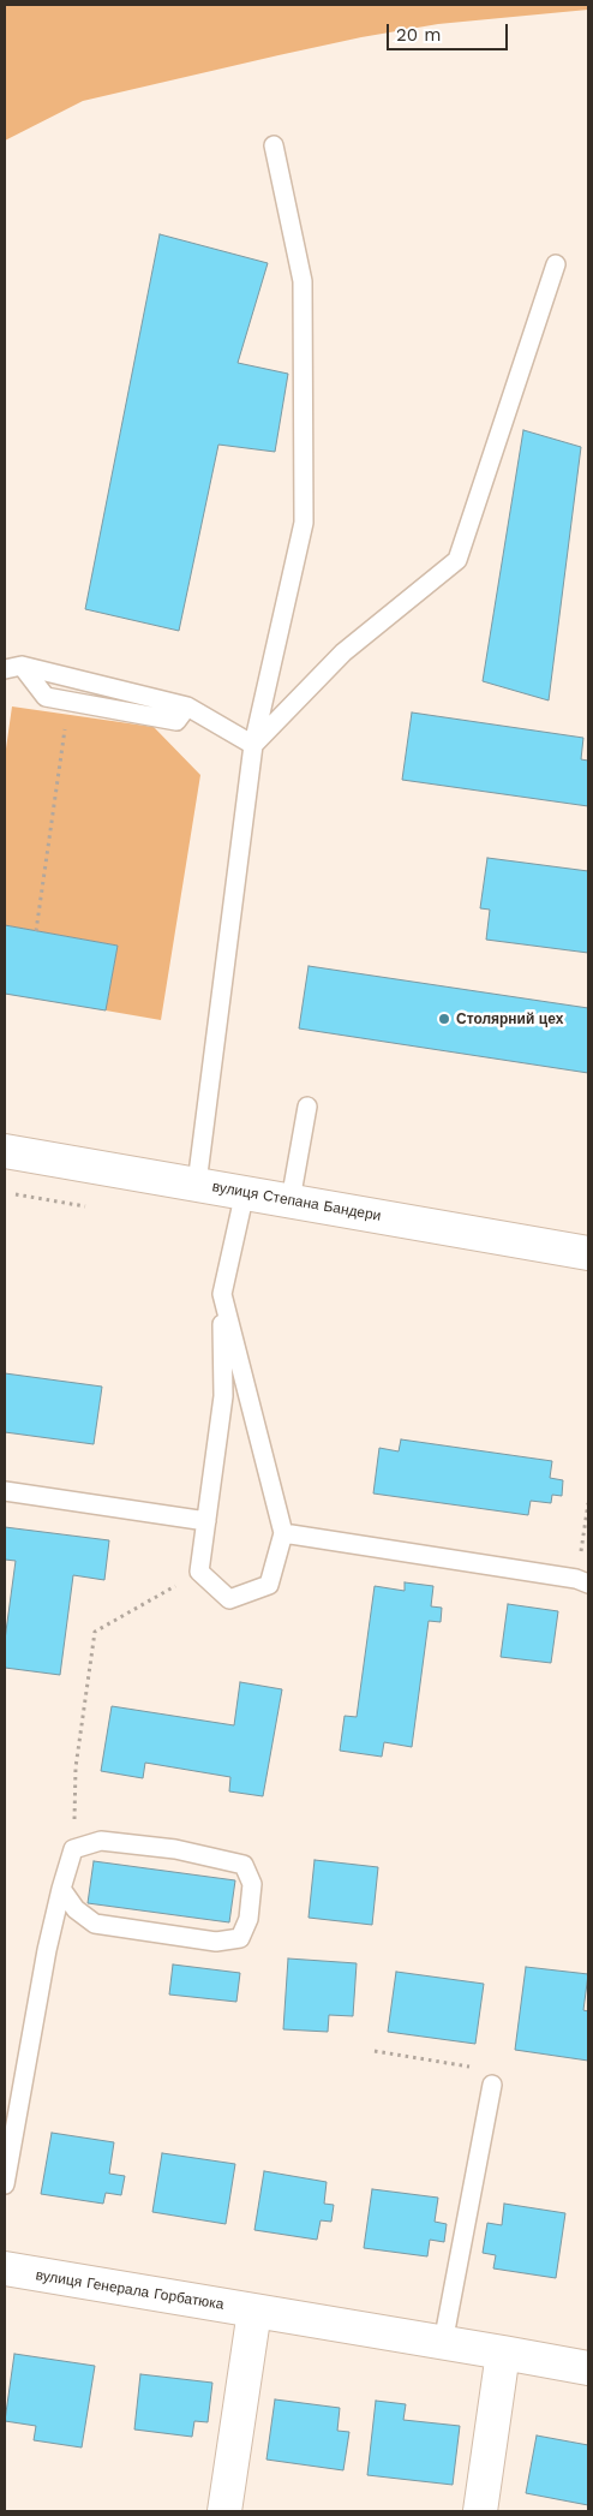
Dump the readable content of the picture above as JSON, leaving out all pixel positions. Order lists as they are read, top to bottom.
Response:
{
  "streets": {
    "street": ["вулиця Степана Бандери", "вулиця Генерала Горбатюка"]
  },
  "places": ["Столярний цех"],
  "scale_bar": "20 m"
}
